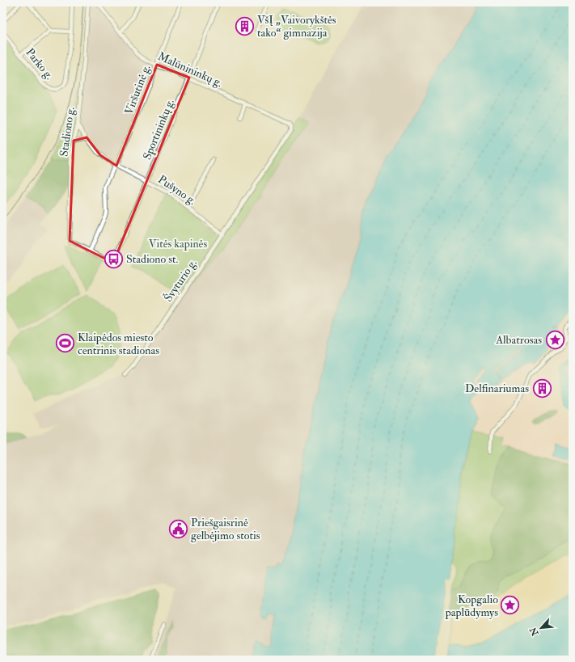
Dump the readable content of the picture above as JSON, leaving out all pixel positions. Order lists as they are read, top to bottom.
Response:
{
  "streets": {
    "street": [
      "Parko g.",
      "Malūnininkų g.",
      "Viršutinė g.",
      "Sportininkų g.",
      "Stadiono g.",
      "Pušyno g.",
      "Švyturio g."
    ]
  },
  "crossings": [
    ["Malūnininkų g.", "Viršutinė g."],
    ["Malūnininkų g.", "Sportininkų g."],
    ["Malūnininkų g.", "Švyturio g."],
    ["Viršutinė g.", "Pušyno g."],
    ["Sportininkų g.", "Stadiono g."],
    ["Sportininkų g.", "Pušyno g."],
    ["Stadiono g.", "Pušyno g."],
    ["Pušyno g.", "Švyturio g."]
  ],
  "parks": ["Vitės kapinės"],
  "places": {
    "building": ["VšĮ „Vaivorykštės tako“ gimnazija", "Delfinariumas"],
    "bus stop": ["Stadiono st."],
    "place": ["Albatrosas", "Kopgalio paplūdymys"],
    "sports": ["Klaipėdos miesto centrinis stadionas"],
    "public building": ["Priešgaisrinė gelbėjimo stotis"]
  },
  "north": "bottom left"
}
